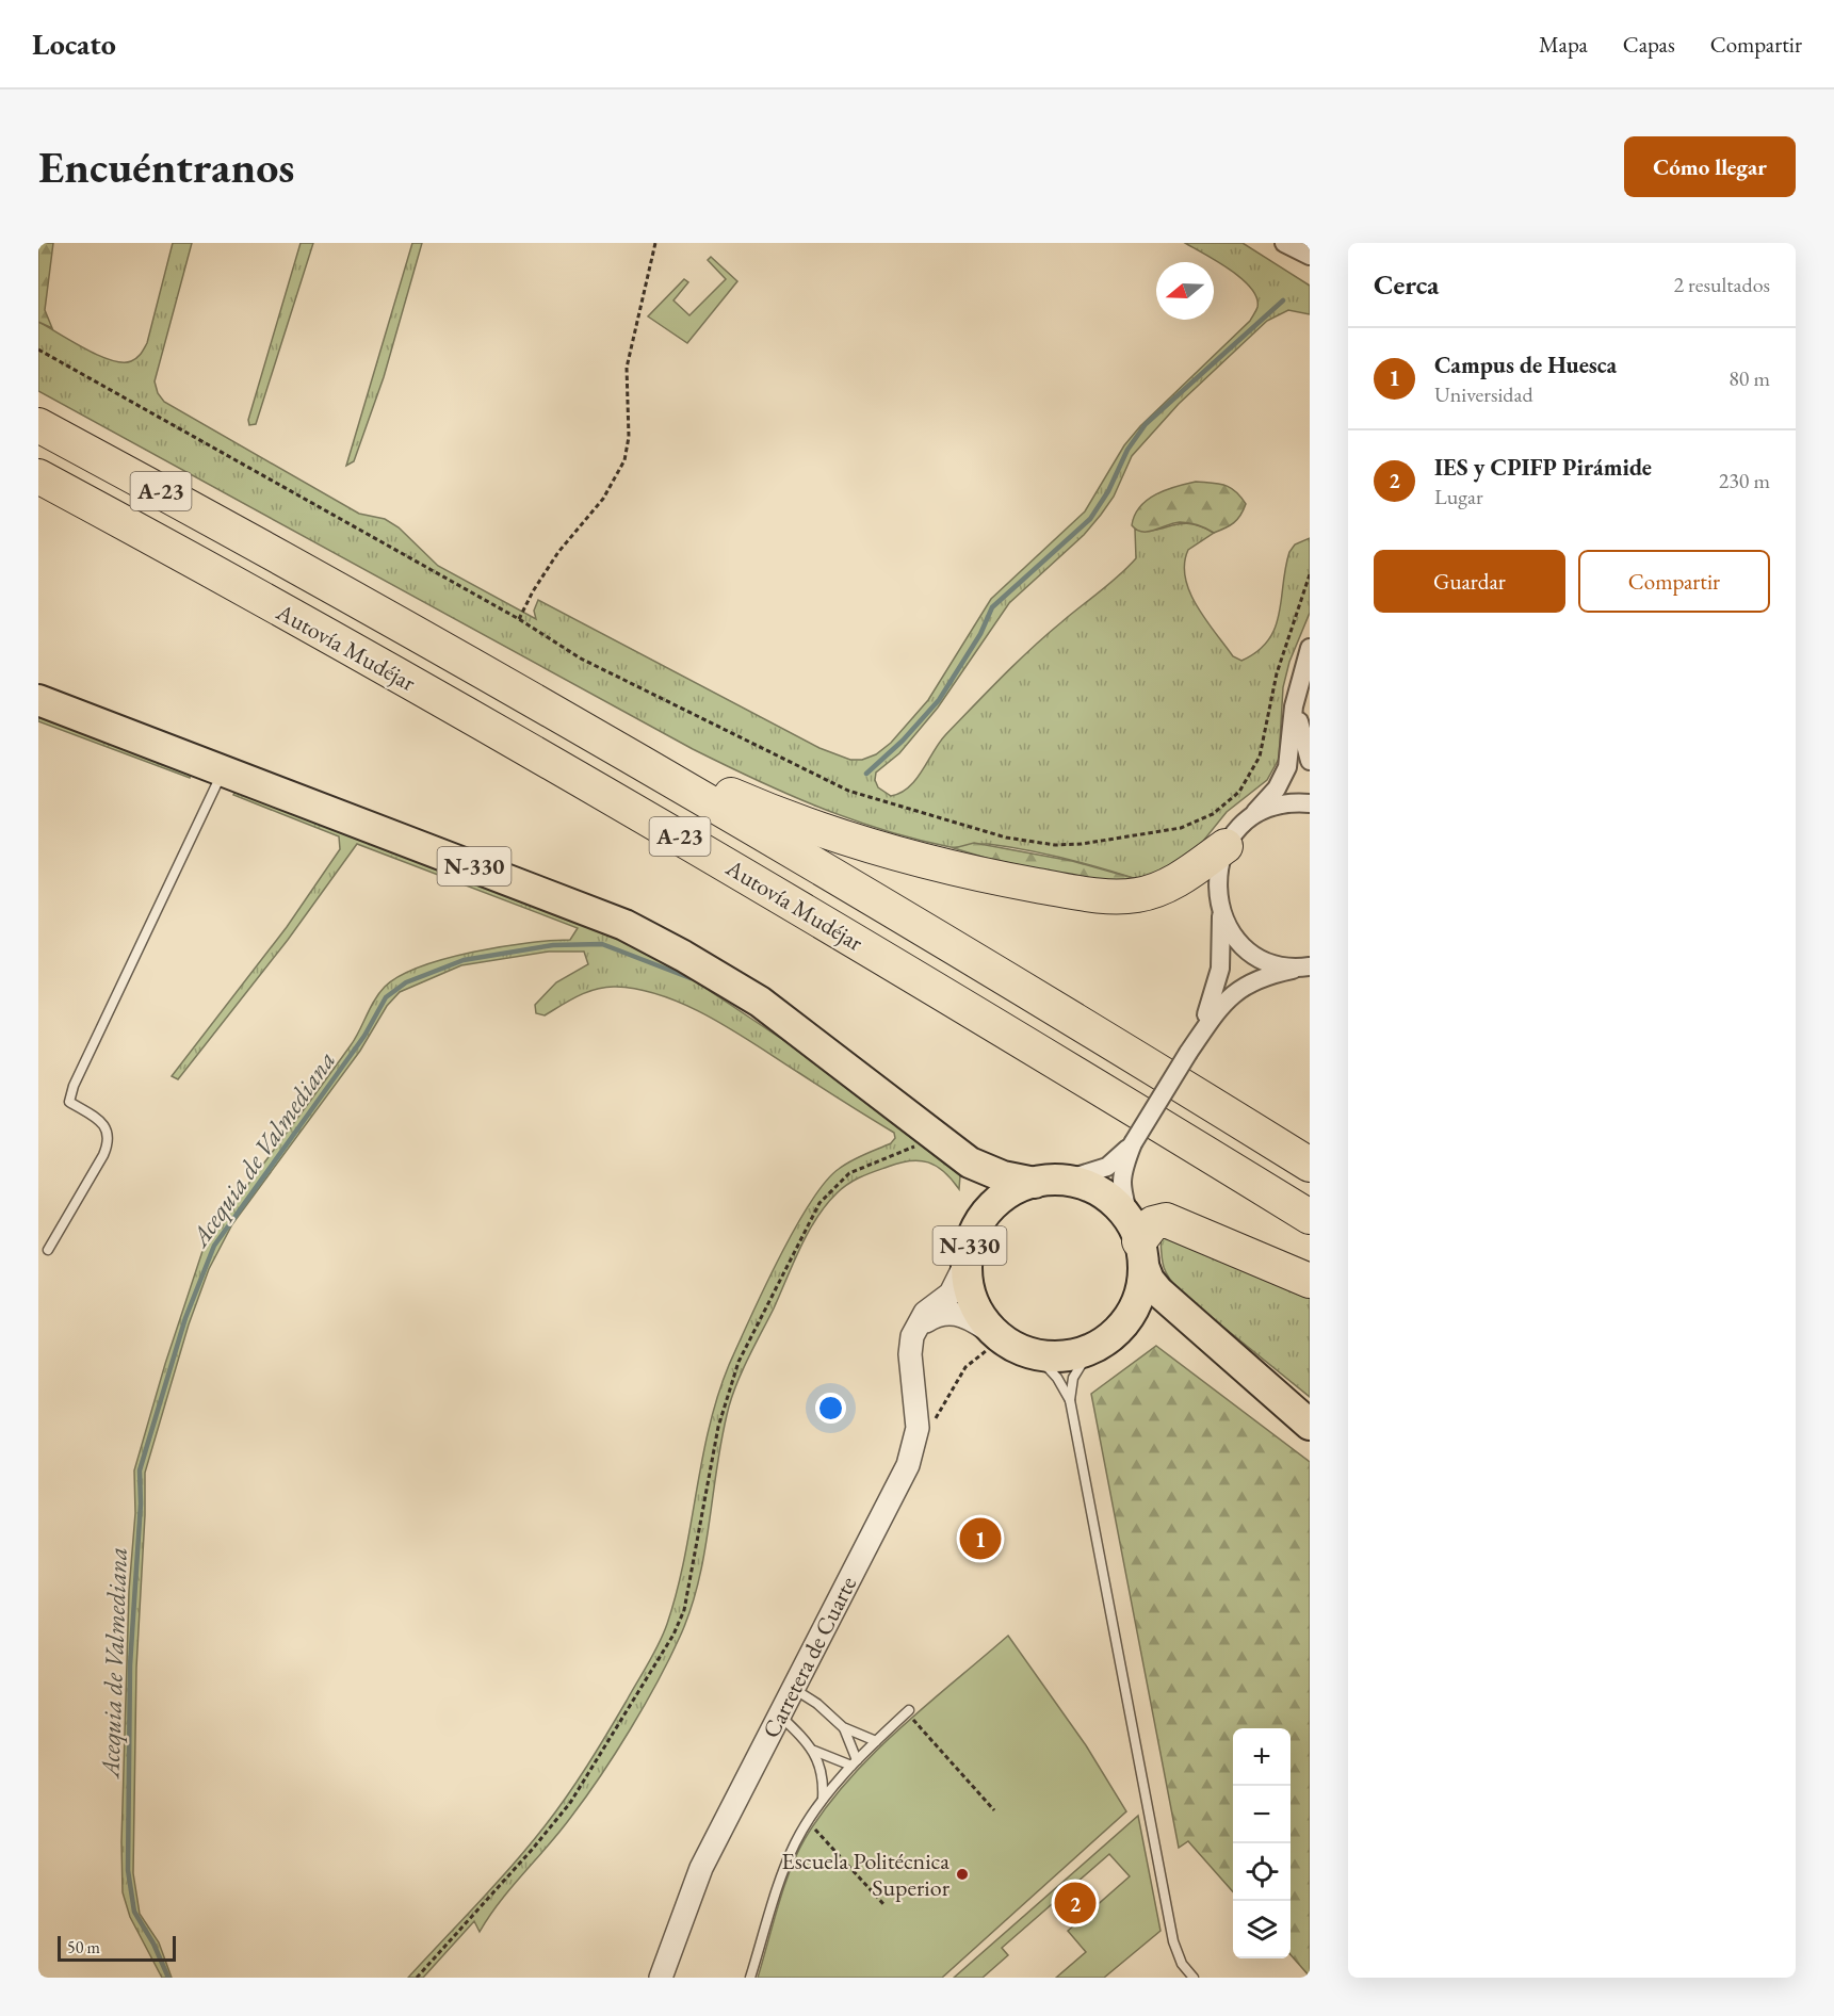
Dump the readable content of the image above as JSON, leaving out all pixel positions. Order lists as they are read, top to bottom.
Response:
{
  "streets": {
    "highway": ["A-23", "Autovía Mudéjar", "N-330"],
    "street": ["Carretera de Cuarte"]
  },
  "water": ["Acequia de Valmediana"],
  "places": ["Escuela Politécnica Superior"],
  "scale_bar": "50 m",
  "north": "left",
  "page": {
    "header": "Locato",
    "nav": ["Mapa", "Capas", "Compartir"],
    "buttons": [
      "Cómo llegar",
      ["Guardar", "Compartir"]
    ],
    "title": "Encuéntranos",
    "heading": ["Cerca", "2 resultados"],
    "list": [
      {
        "mark": "1",
        "name": "Campus de Huesca",
        "note": "Universidad",
        "value": "80 m"
      },
      {
        "mark": "2",
        "name": "IES y CPIFP Pirámide",
        "note": "Lugar",
        "value": "230 m"
      }
    ],
    "pins": ["1", "2"],
    "map_buttons": ["+", "−"],
    "scale": "50 m"
  }
}
